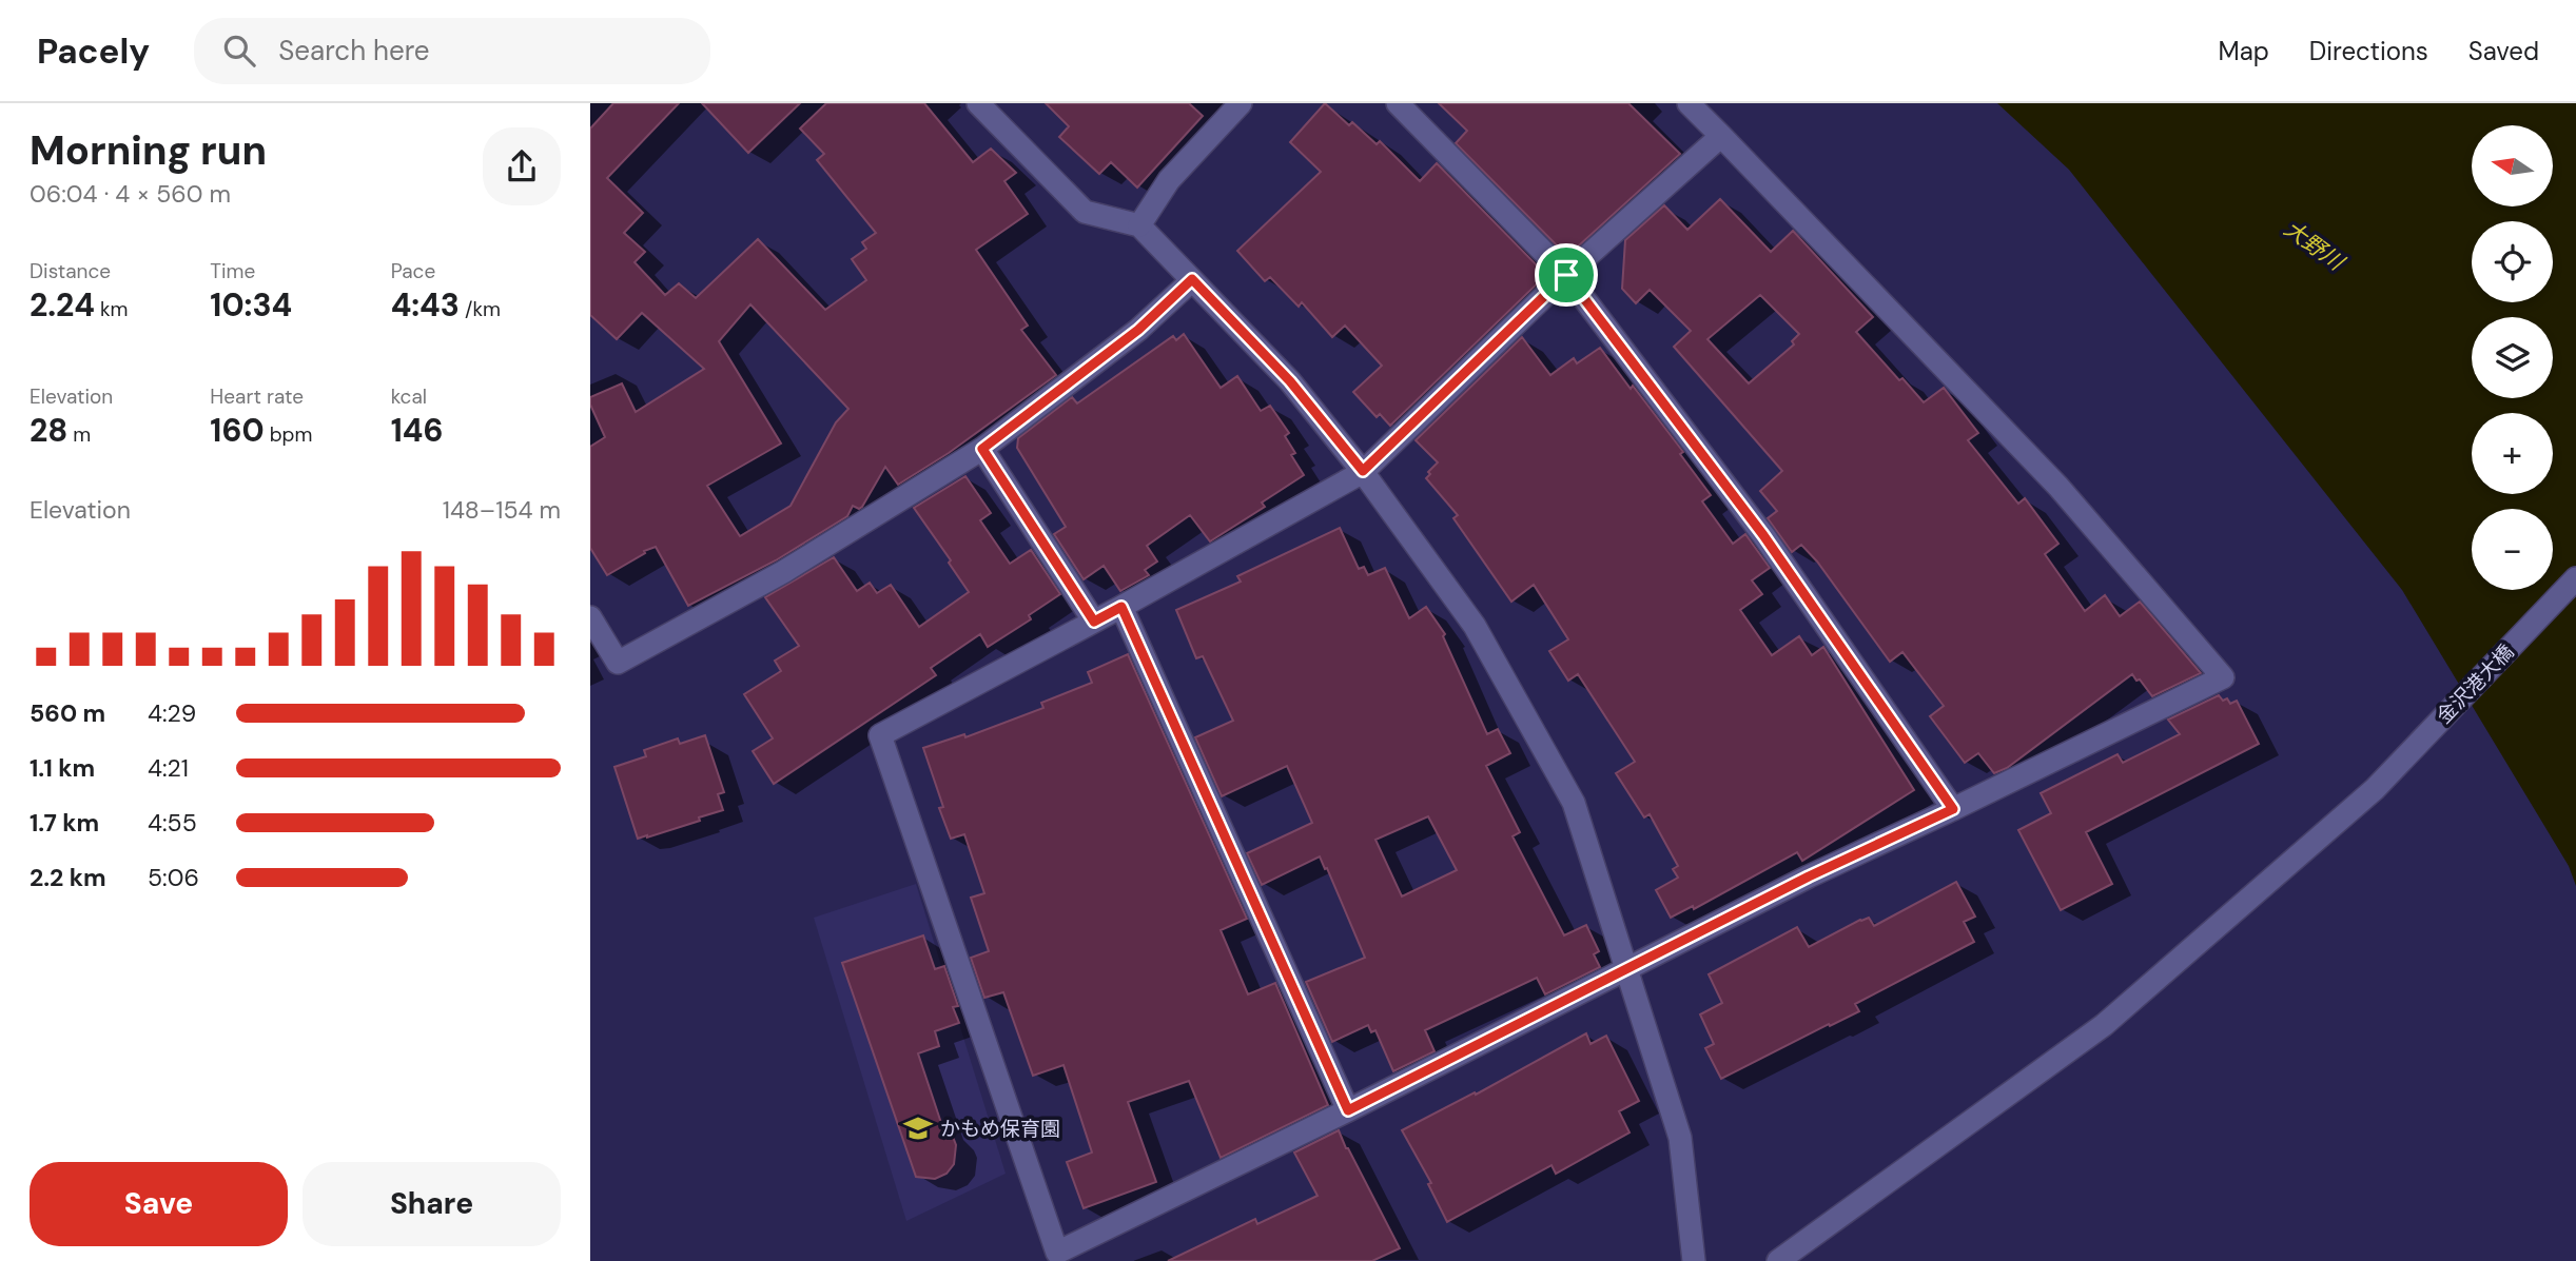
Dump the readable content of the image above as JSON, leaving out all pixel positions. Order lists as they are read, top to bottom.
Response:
{
  "streets": {
    "street": ["金沢港大橋"]
  },
  "water": ["大野川"],
  "places": {
    "school or university": ["かもめ保育園"]
  },
  "north": "left",
  "page": {
    "header": "Pacely",
    "search": "Search here",
    "nav": ["Map", "Directions", "Saved"],
    "heading": ["Morning run", "06:04 · 4 × 560 m"],
    "map_buttons": ["+", "−"],
    "stats": [
      ["Distance", "2.24 km"],
      ["Time", "10:34"],
      ["Pace", "4:43 /km"],
      ["Elevation", "28 m"],
      ["Heart rate", "160 bpm"],
      ["kcal", "146"]
    ],
    "chart": ["Elevation", "148–154 m"],
    "list": [
      {
        "name": "560 m",
        "note": "4:29"
      },
      {
        "name": "1.1 km",
        "note": "4:21"
      },
      {
        "name": "1.7 km",
        "note": "4:55"
      },
      {
        "name": "2.2 km",
        "note": "5:06"
      }
    ],
    "buttons": ["Save", "Share"]
  }
}
